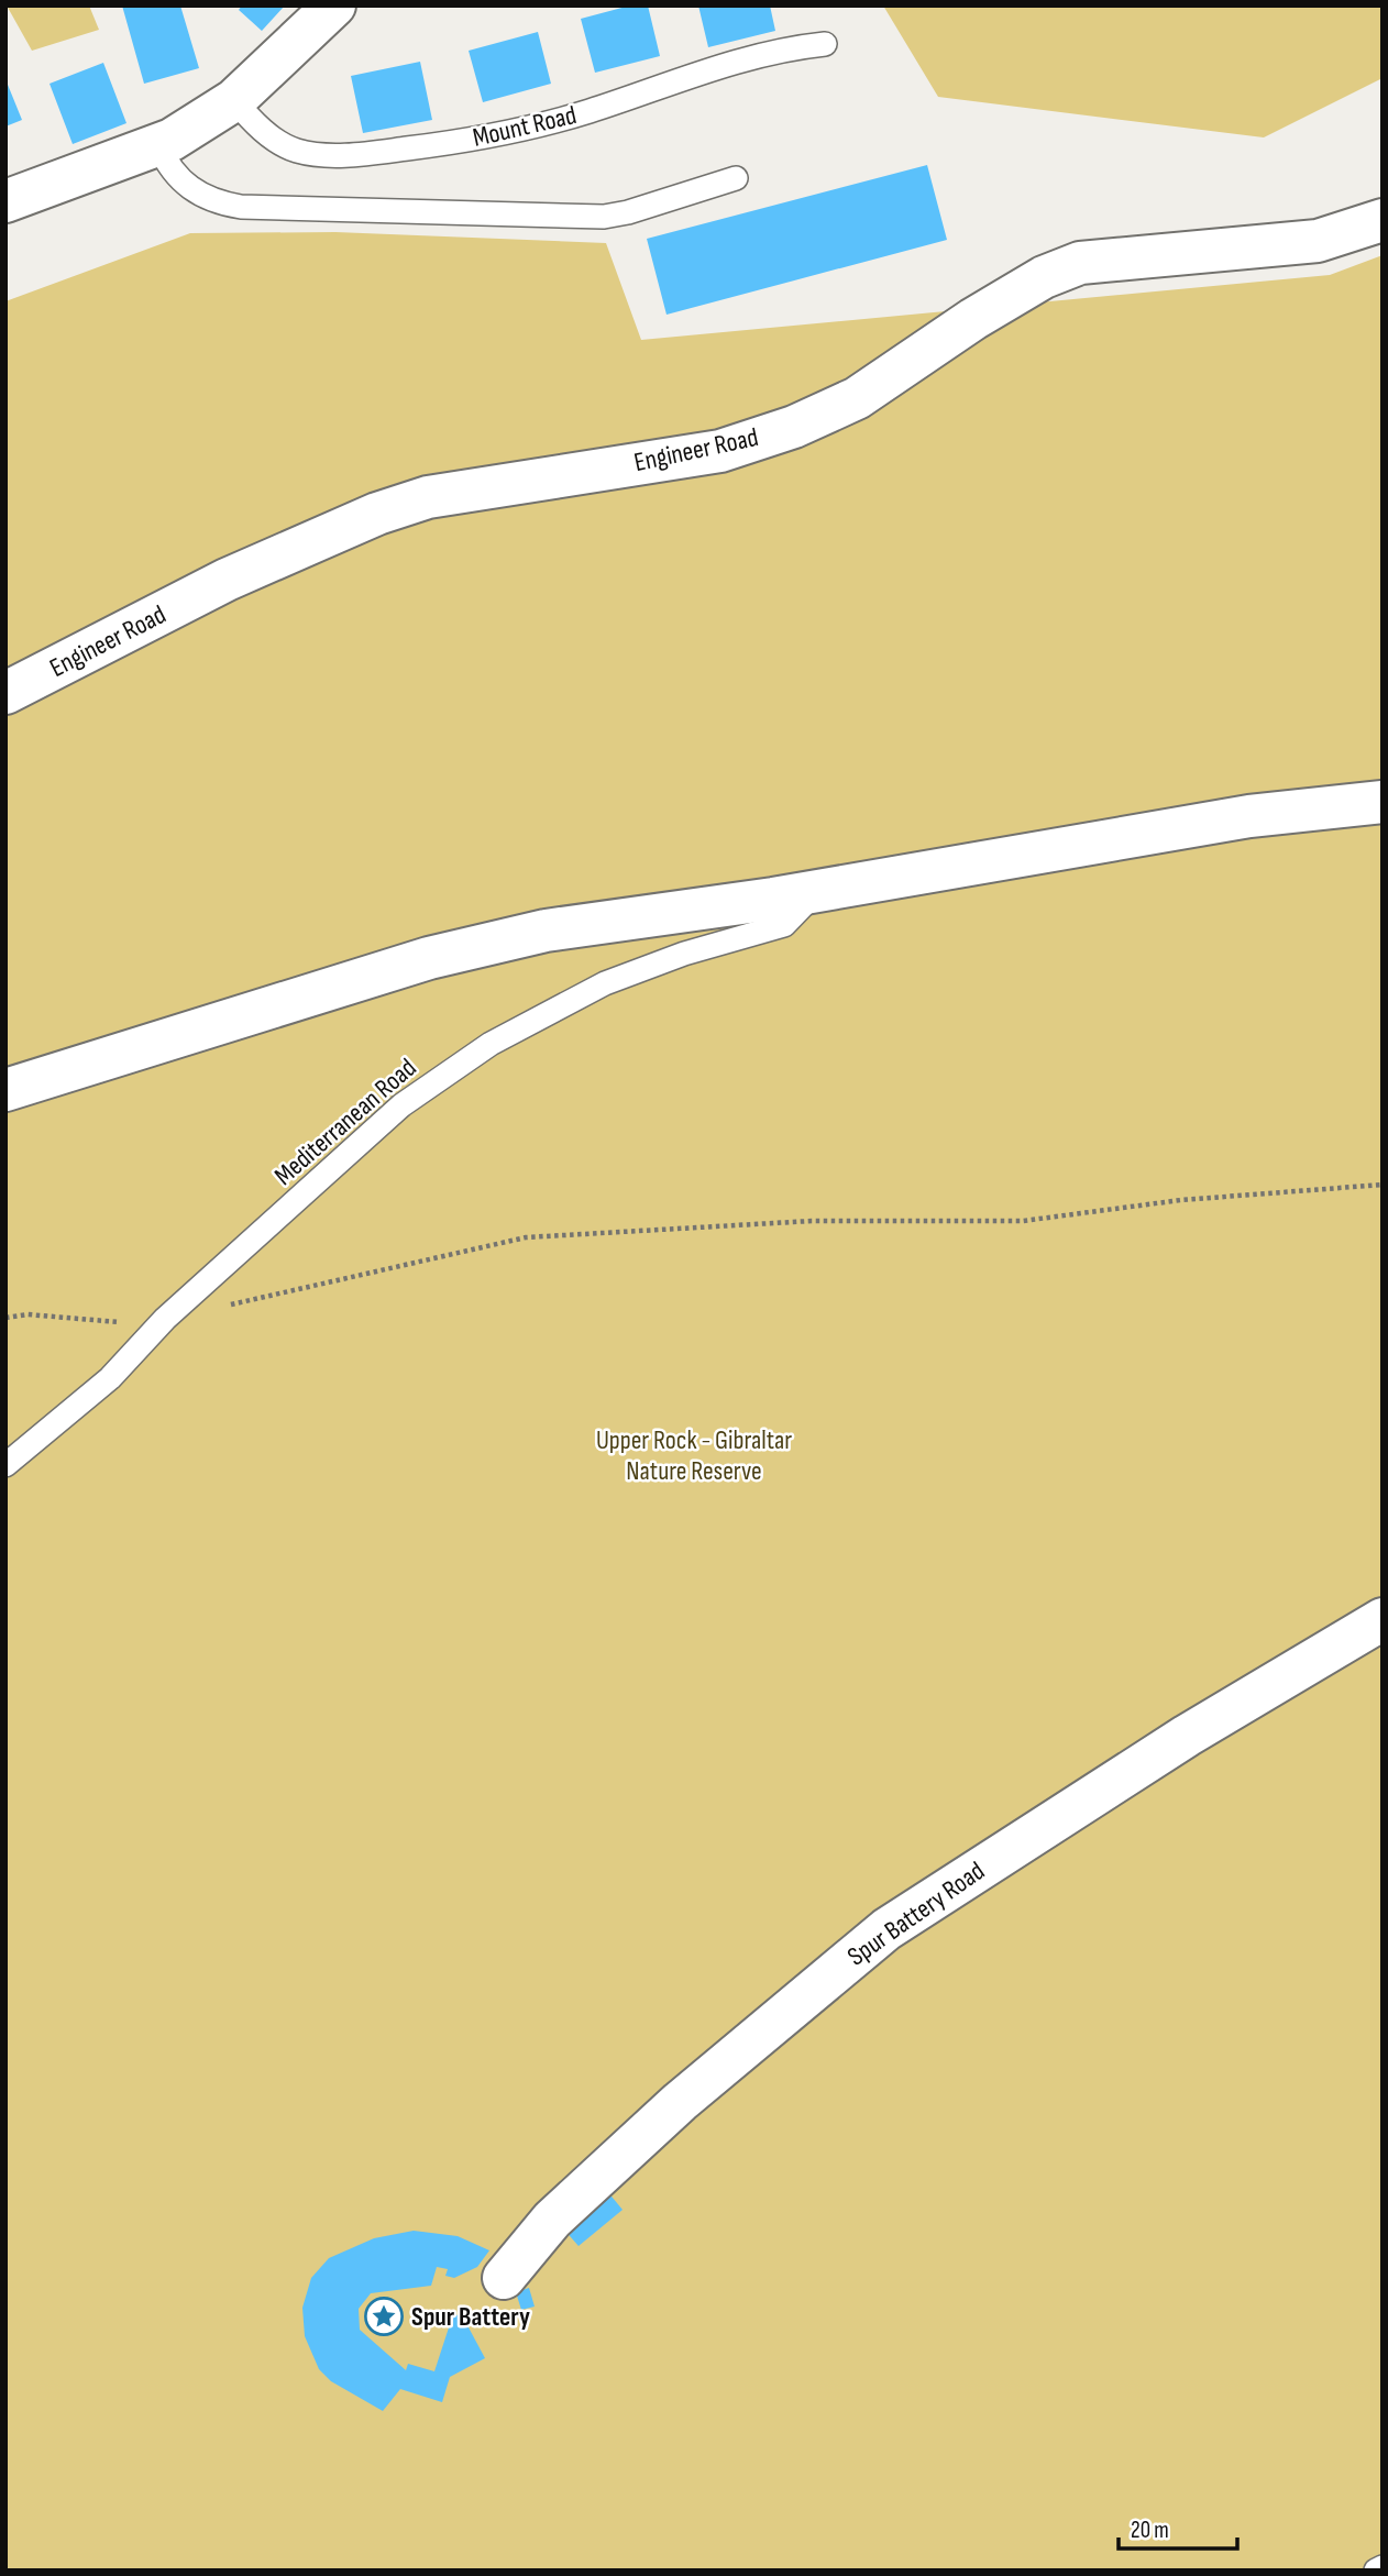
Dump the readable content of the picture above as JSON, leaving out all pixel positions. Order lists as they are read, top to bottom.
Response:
{
  "streets": {
    "street": ["Engineer Road", "Spur Battery Road"],
    "lane": ["Mount Road", "Mediterranean Road"]
  },
  "parks": ["Upper Rock - Gibraltar Nature Reserve"],
  "places": {
    "place": ["Spur Battery"]
  },
  "scale_bar": "20 m"
}
